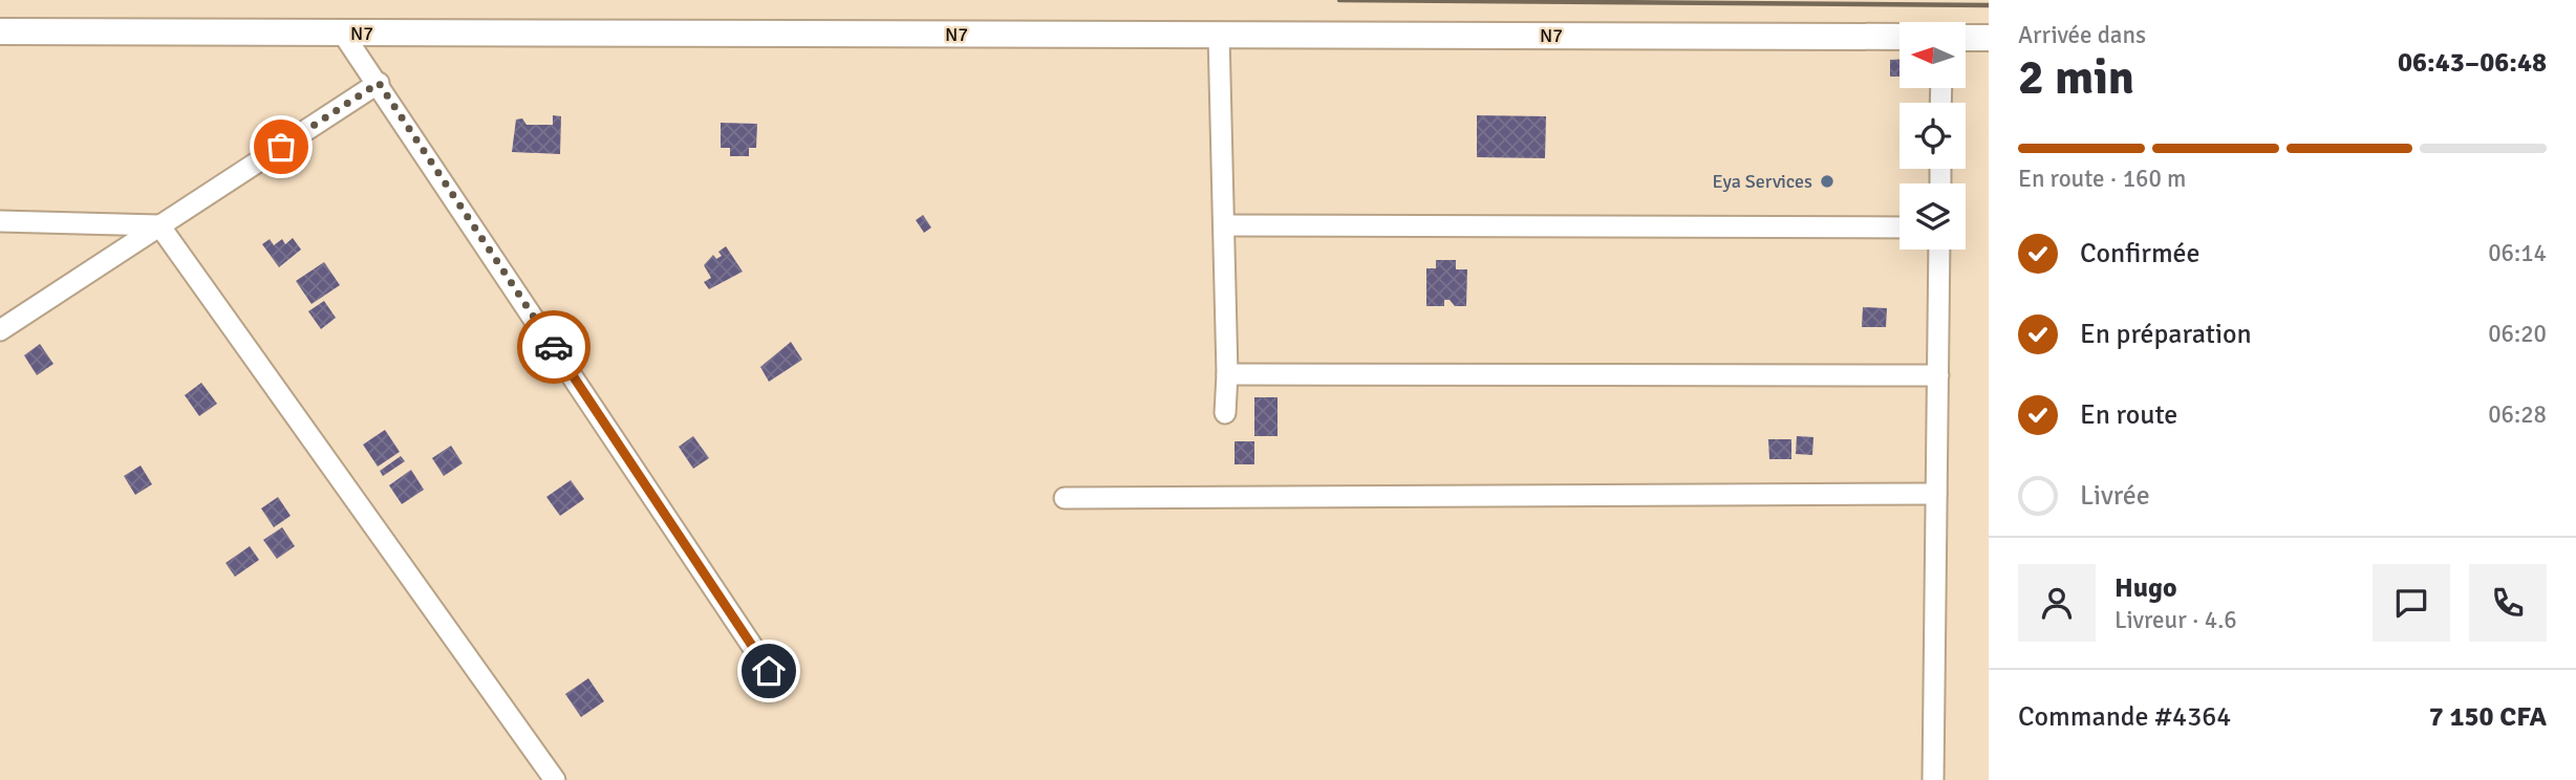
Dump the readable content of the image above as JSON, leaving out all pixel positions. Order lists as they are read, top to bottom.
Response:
{
  "streets": {
    "main road": ["N7"]
  },
  "places": ["Eya Services"],
  "north": "left",
  "page": {
    "heading": ["2 min", "Arrivée dans", "06:43–06:48"],
    "panel": [
      "Hugo",
      "Livreur · 4.6",
      "Commande #4364",
      "7 150 CFA"
    ],
    "bar": "En route · 160 m",
    "list": [
      ["Confirmée", "06:14"],
      ["En préparation", "06:20"],
      ["En route", "06:28"],
      "Livrée"
    ]
  }
}
